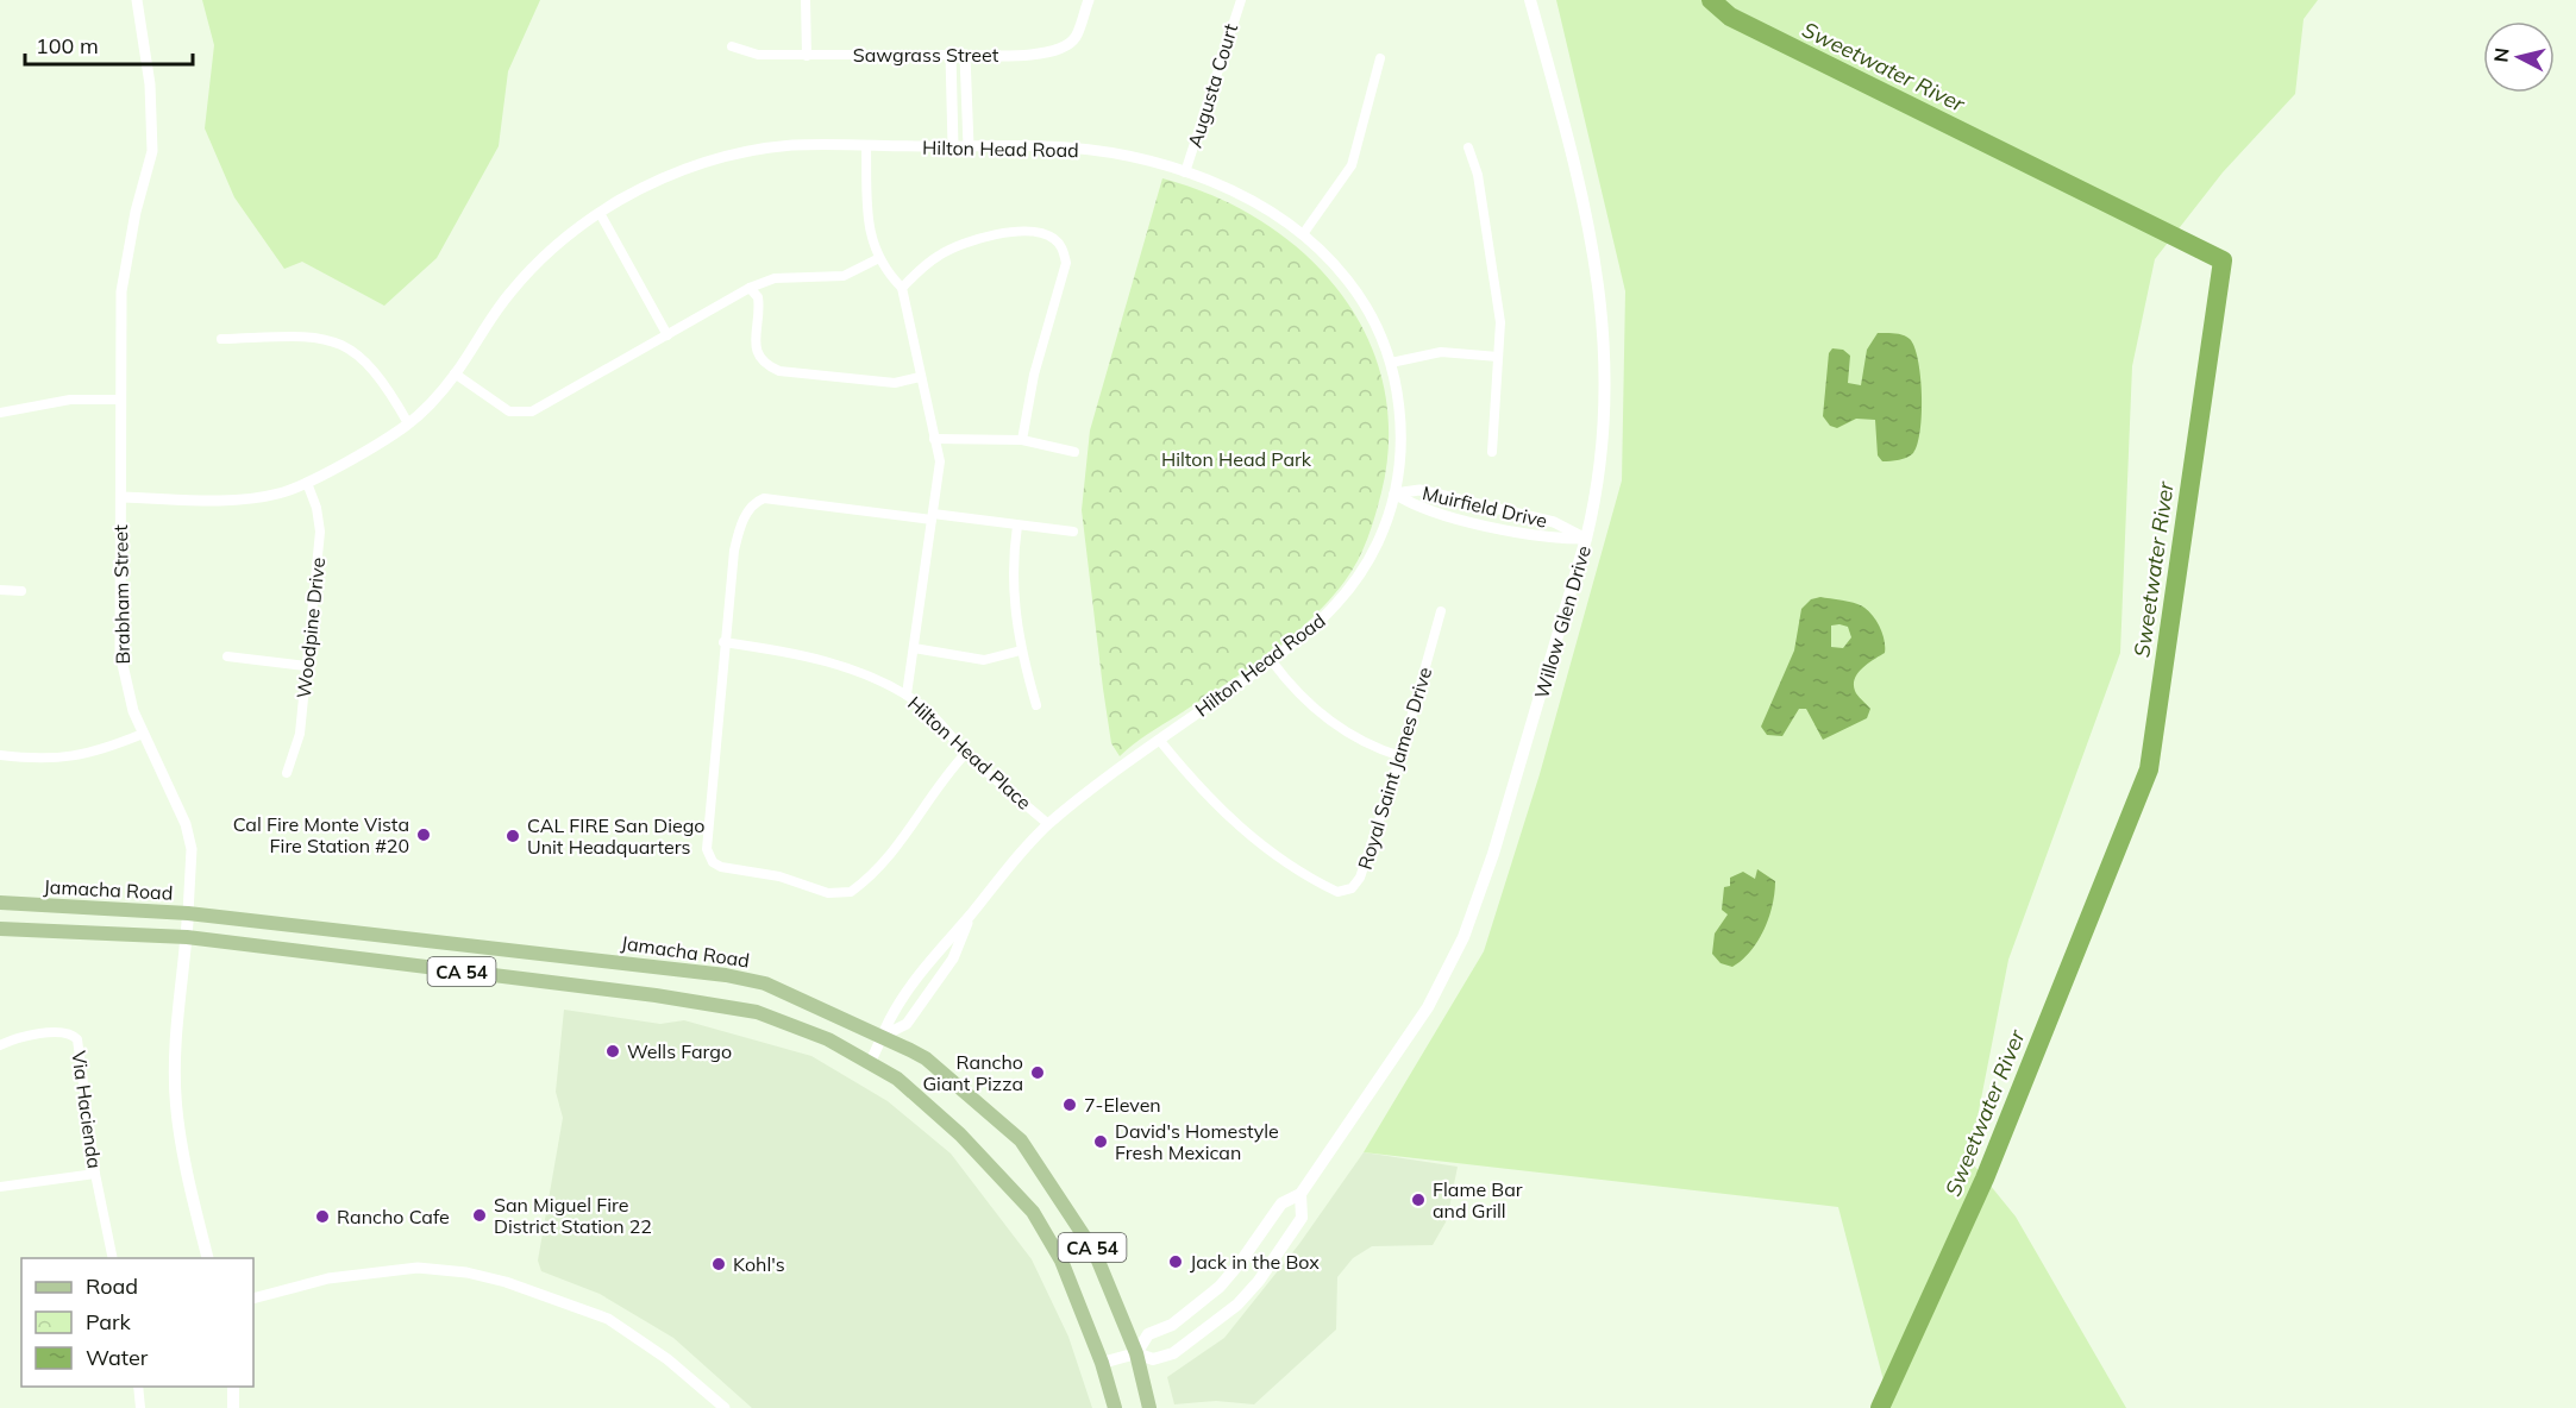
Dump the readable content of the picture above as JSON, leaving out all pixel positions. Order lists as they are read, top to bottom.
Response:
{
  "streets": {
    "main road": [
      "Brabham Street",
      "Willow Glen Drive",
      "Jamacha Road",
      "CA 54"
    ],
    "street": [
      "Sawgrass Street",
      "Augusta Court",
      "Hilton Head Road",
      "Muirfield Drive",
      "Woodpine Drive",
      "Hilton Head Place",
      "Royal Saint James Drive",
      "Via Hacienda"
    ]
  },
  "crossings": [
    ["Augusta Court", "Hilton Head Road"],
    ["Hilton Head Road", "Muirfield Drive"],
    ["Hilton Head Road", "Brabham Street"],
    ["Hilton Head Road", "Woodpine Drive"],
    ["Hilton Head Road", "Hilton Head Place"],
    ["Hilton Head Road", "Royal Saint James Drive"],
    ["Hilton Head Road", "Jamacha Road"],
    ["Hilton Head Road", "CA 54"],
    ["Muirfield Drive", "Willow Glen Drive"],
    ["Brabham Street", "Jamacha Road"],
    ["Brabham Street", "CA 54"],
    ["Willow Glen Drive", "Jamacha Road"],
    ["Willow Glen Drive", "CA 54"]
  ],
  "water": ["Sweetwater River"],
  "parks": ["Hilton Head Park"],
  "places": [
    "Cal Fire Monte Vista Fire Station #20",
    "CAL FIRE San Diego Unit Headquarters",
    "Wells Fargo",
    "Rancho Giant Pizza",
    "7-Eleven",
    "David's Homestyle Fresh Mexican",
    "Flame Bar and Grill",
    "San Miguel Fire District Station 22",
    "Rancho Cafe",
    "Jack in the Box",
    "Kohl's"
  ],
  "legend": ["Road", "Park", "Water"],
  "scale_bar": "100 m",
  "north": "left"
}
